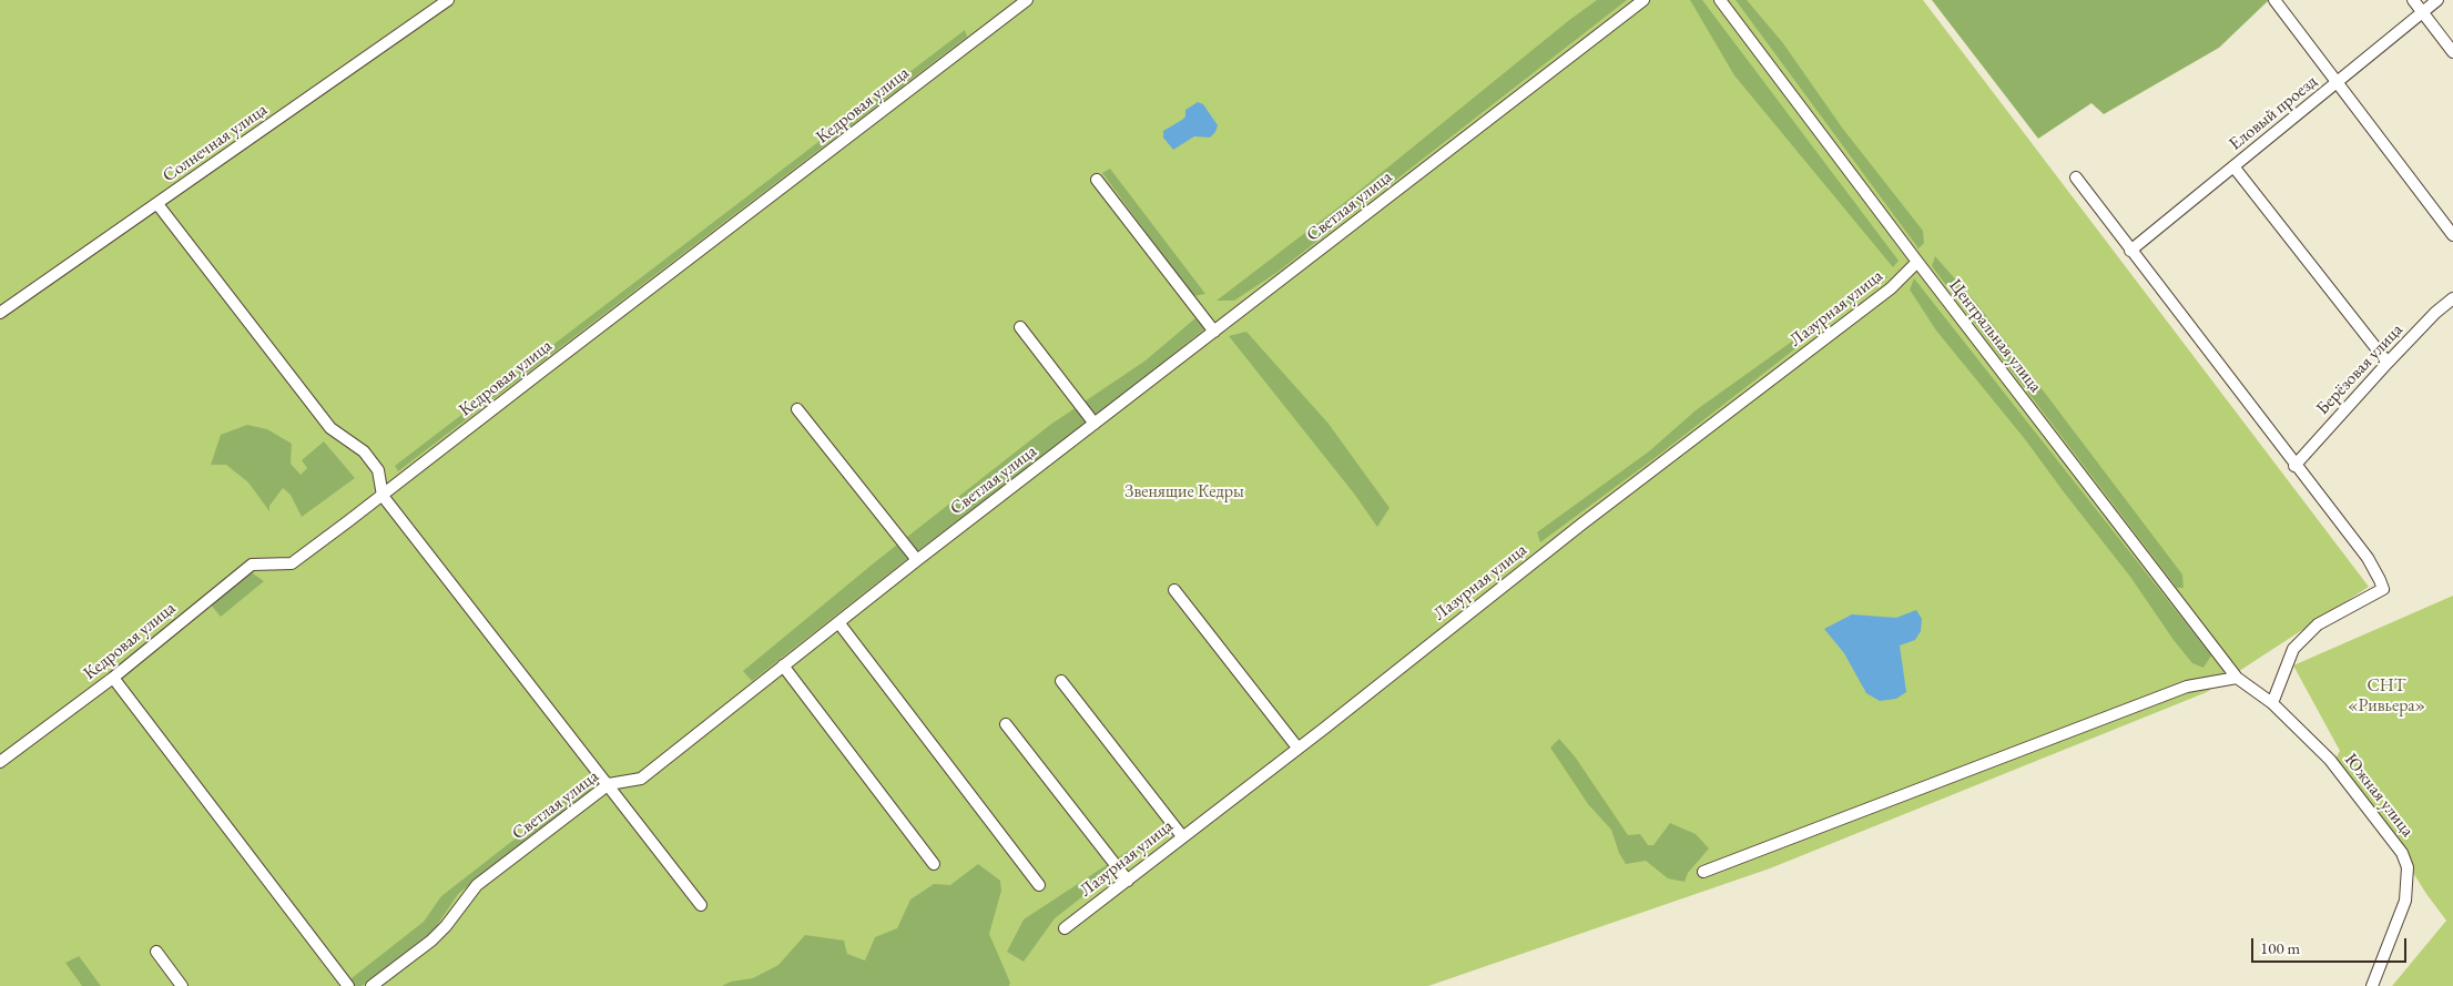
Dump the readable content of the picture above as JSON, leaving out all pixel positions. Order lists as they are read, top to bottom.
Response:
{
  "streets": {
    "street": [
      "Кедровая улица",
      "Еловый проезд",
      "Солнечная улица",
      "Светлая улица",
      "Лазурная улица",
      "Центральная улица",
      "Берёзовая улица",
      "Южная улица"
    ]
  },
  "crossings": [
    ["Лазурная улица", "Центральная улица"],
    ["Центральная улица", "Южная улица"]
  ],
  "parks": ["Звенящие Кедры", "СНТ «Ривьера»"],
  "scale_bar": "100 m"
}
